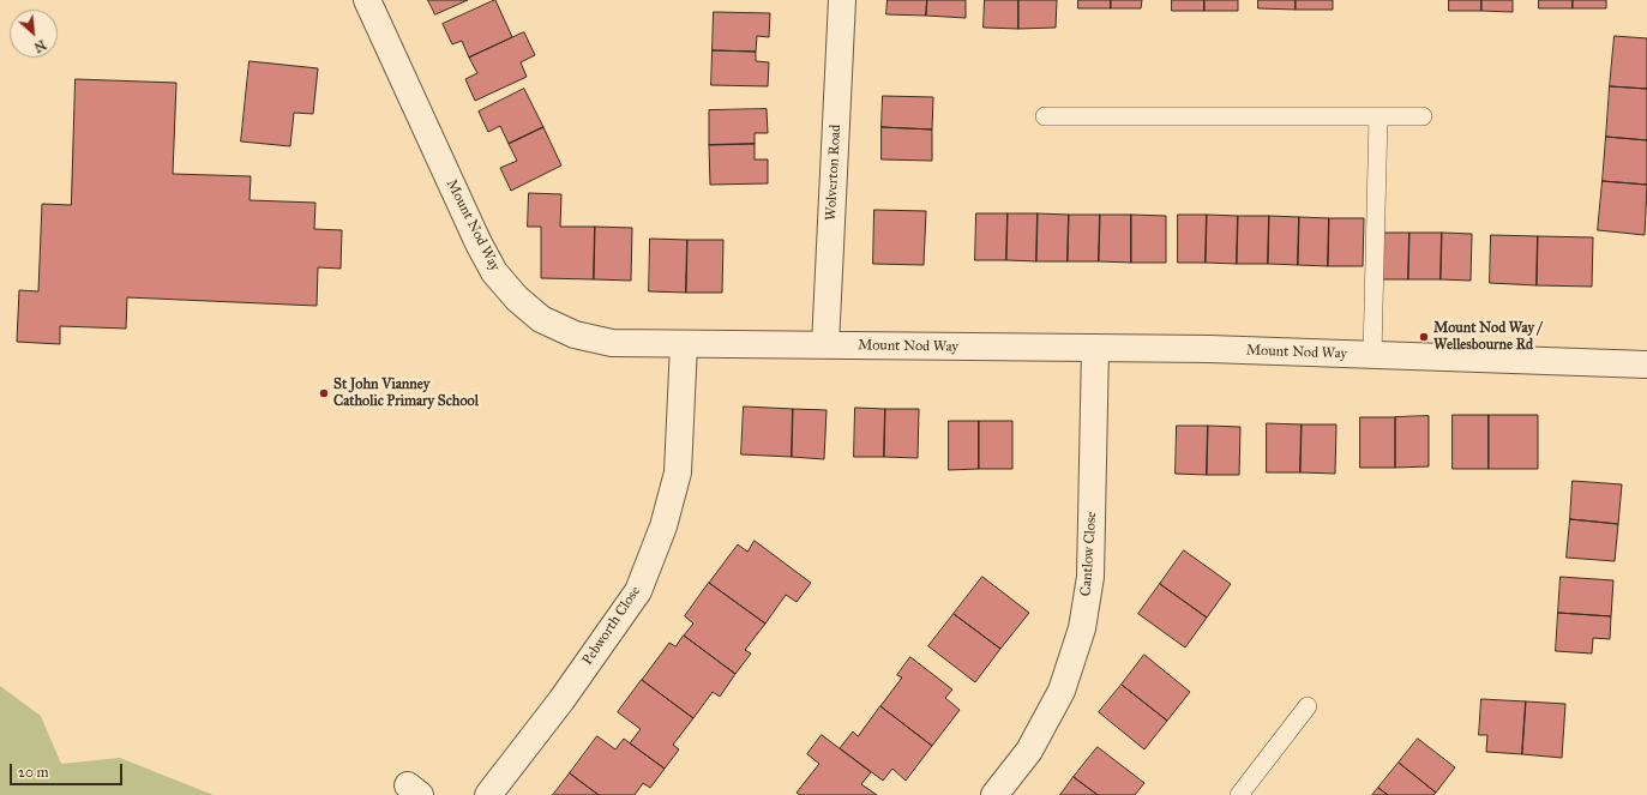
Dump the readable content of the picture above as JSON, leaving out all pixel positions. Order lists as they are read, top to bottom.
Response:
{
  "streets": {
    "street": [
      "Wolverton Road",
      "Mount Nod Way",
      "Cantlow Close",
      "Pebworth Close"
    ]
  },
  "crossings": [
    ["Wolverton Road", "Mount Nod Way"],
    ["Mount Nod Way", "Cantlow Close"],
    ["Mount Nod Way", "Pebworth Close"]
  ],
  "places": ["Mount Nod Way / Wellesbourne Rd", "St John Vianney Catholic Primary School"],
  "scale_bar": "20 m",
  "north": "bottom right"
}
